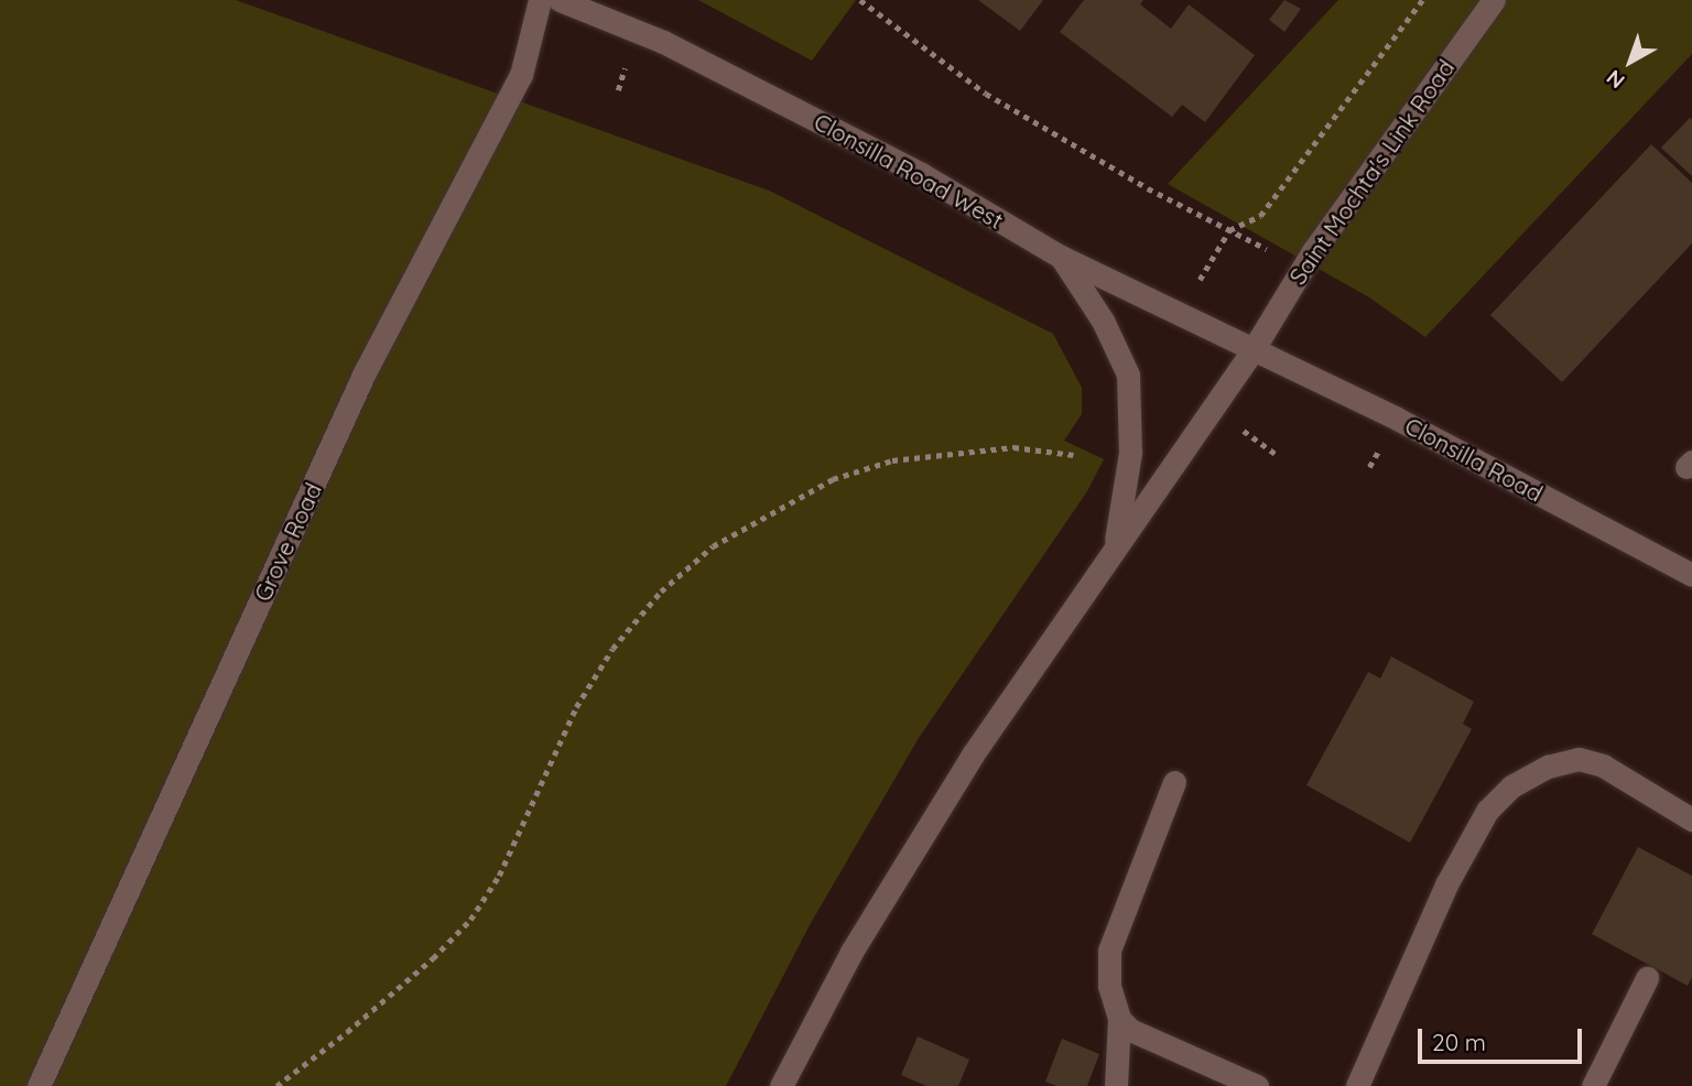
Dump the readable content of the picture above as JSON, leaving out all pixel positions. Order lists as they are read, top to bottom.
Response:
{
  "streets": {
    "street": [
      "Clonsilla Road West",
      "Saint Mochta's Link Road",
      "Clonsilla Road",
      "Grove Road"
    ]
  },
  "crossings": [
    ["Clonsilla Road West", "Saint Mochta's Link Road"],
    ["Clonsilla Road West", "Clonsilla Road"],
    ["Saint Mochta's Link Road", "Clonsilla Road"]
  ],
  "scale_bar": "20 m",
  "north": "bottom left"
}
